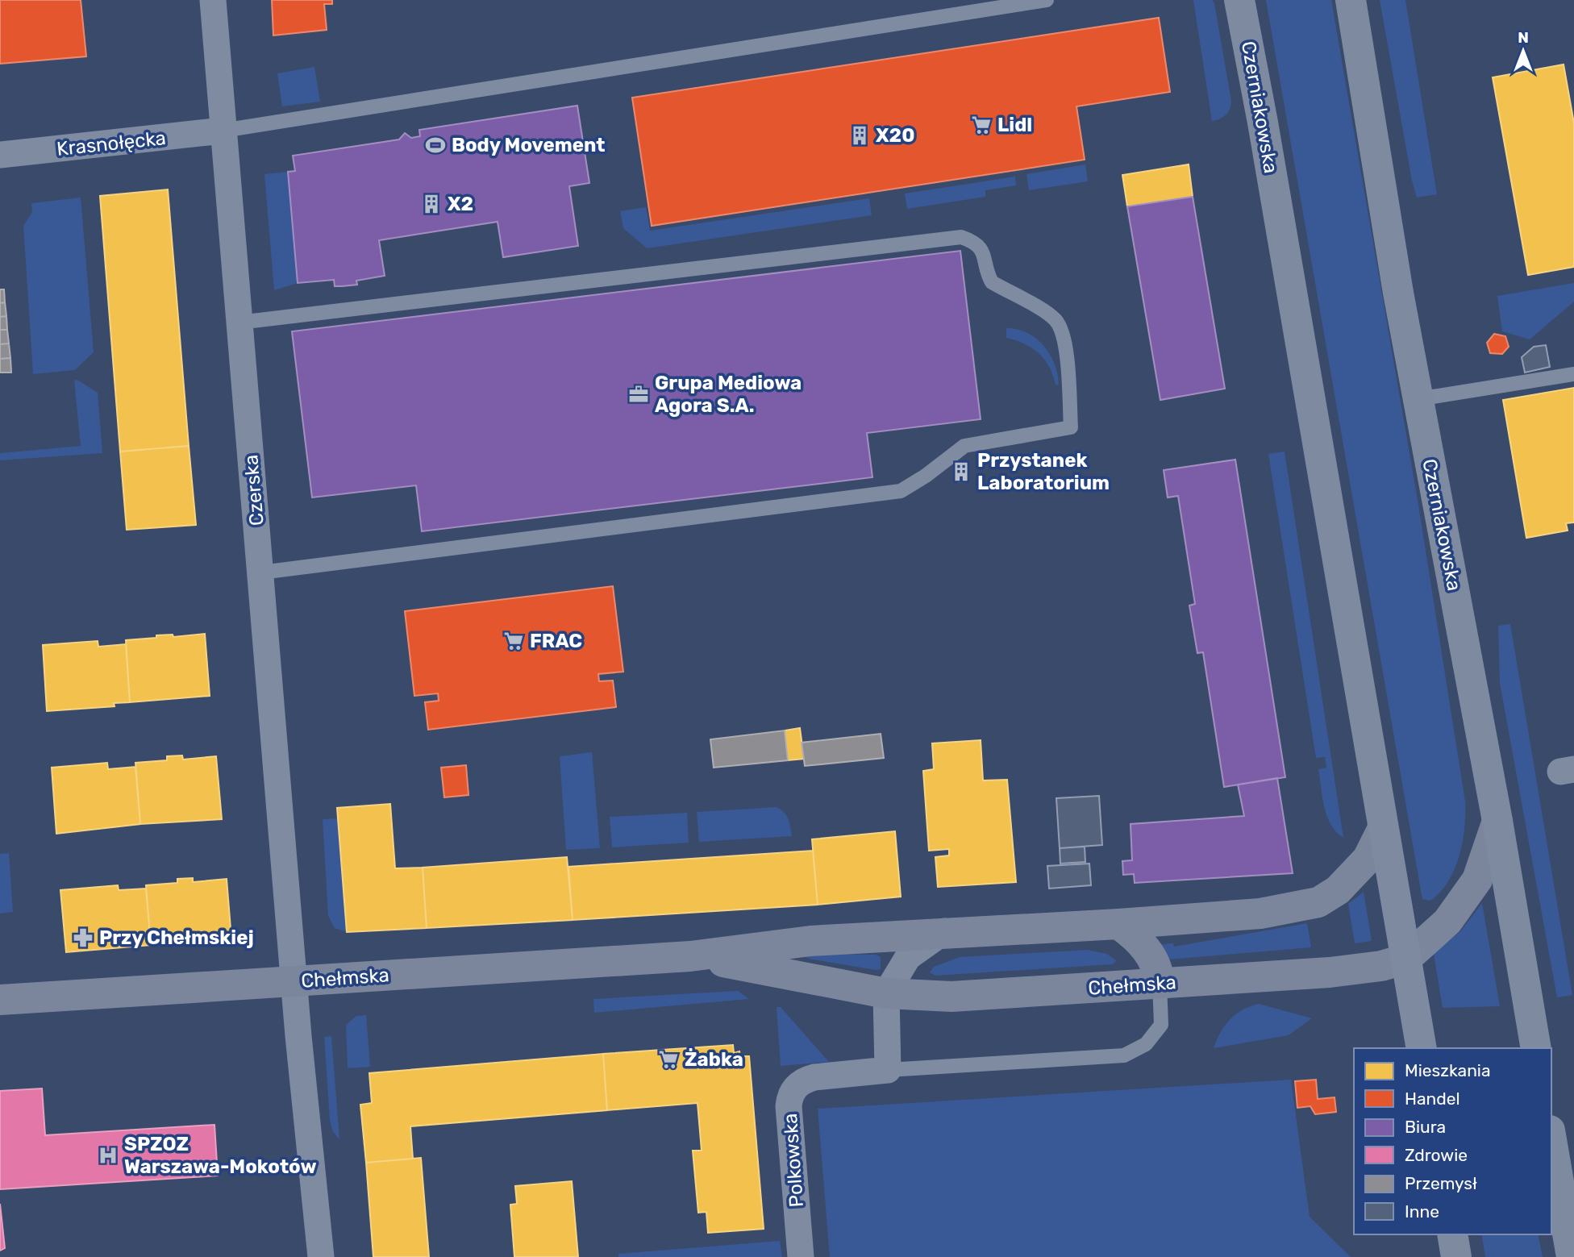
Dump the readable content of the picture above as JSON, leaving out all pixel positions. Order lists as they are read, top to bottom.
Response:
{
  "streets": {
    "main road": ["Czerniakowska"],
    "street": [
      "Krasnołęcka",
      "Czerska",
      "Chełmska",
      "Polkowska"
    ]
  },
  "crossings": [
    ["Czerniakowska", "Chełmska"],
    ["Krasnołęcka", "Czerska"],
    ["Czerska", "Chełmska"]
  ],
  "places": {
    "supermarket": ["Lidl", "FRAC", "Żabka"],
    "building": ["X20", "X2", "Przystanek Laboratorium"],
    "sports": ["Body Movement"],
    "office": ["Grupa Mediowa Agora S.A."],
    "pharmacy": ["Przy Chełmskiej"],
    "hospital": ["SPZOZ Warszawa-Mokotów"]
  },
  "legend": [
    "Mieszkania",
    "Handel",
    "Biura",
    "Zdrowie",
    "Przemysł",
    "Inne"
  ],
  "north": "top"
}
